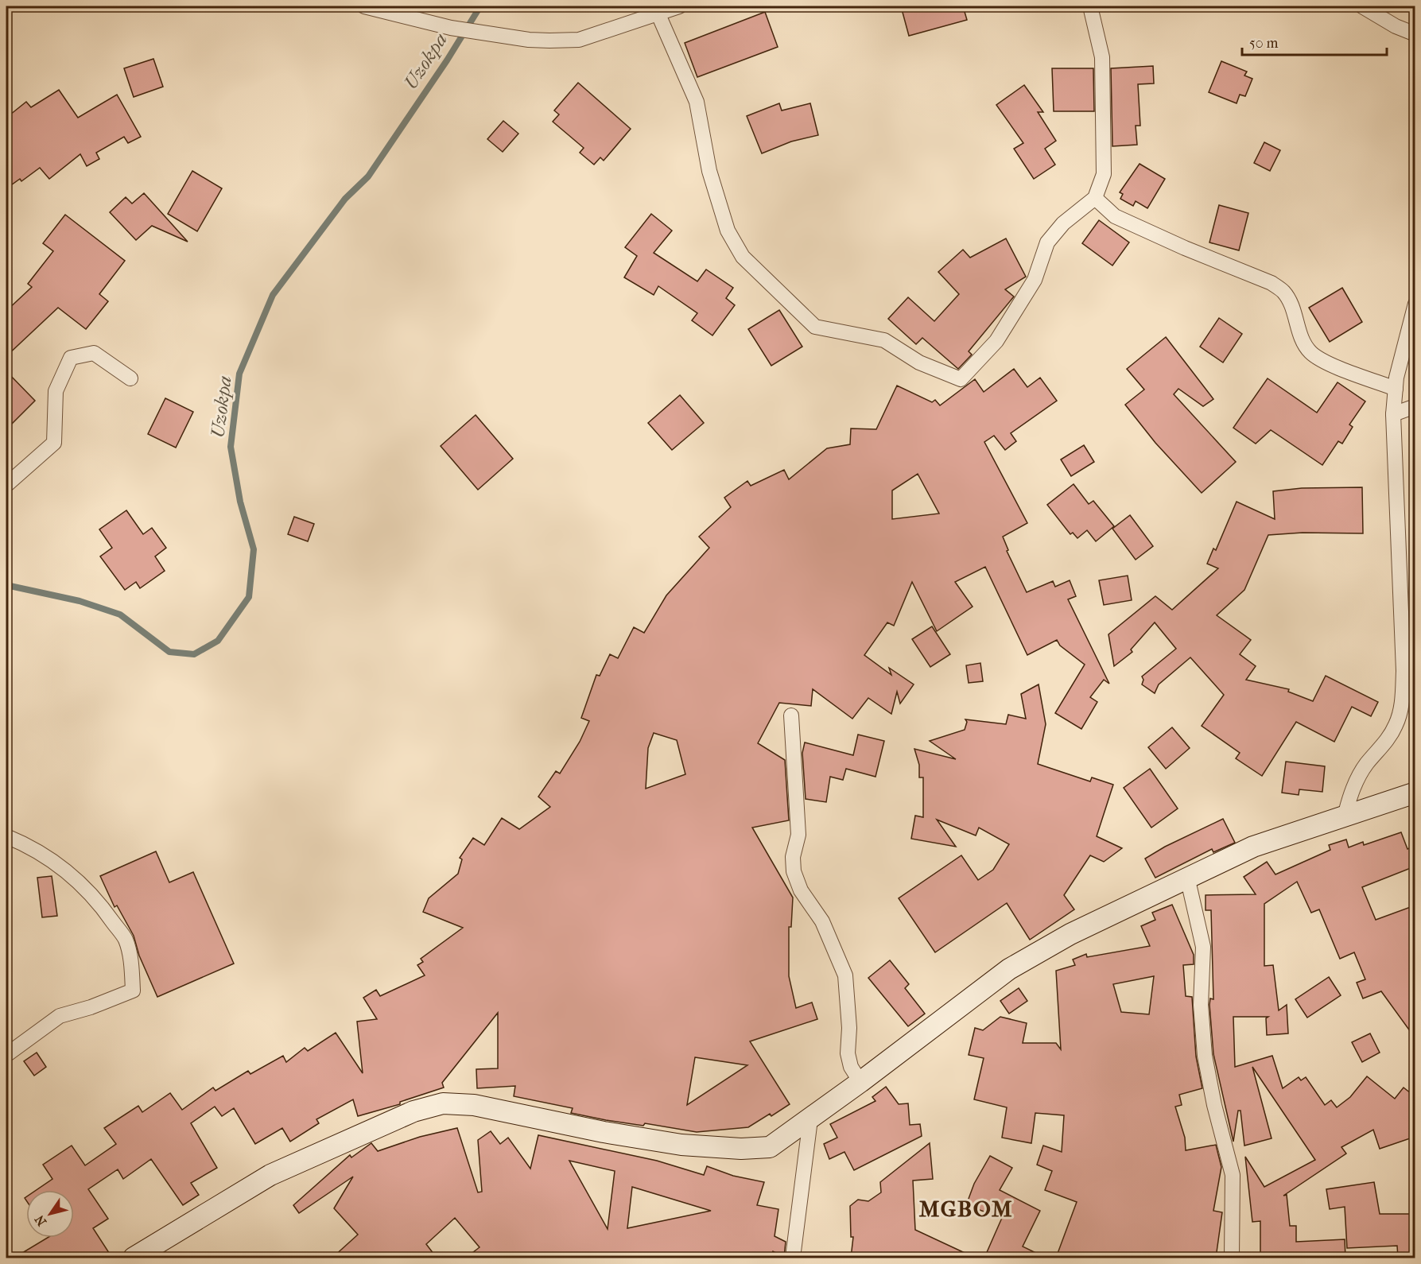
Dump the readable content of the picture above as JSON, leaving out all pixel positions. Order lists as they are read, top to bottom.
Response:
{
  "districts": ["MGBOM"],
  "water": ["Uzokpa"],
  "scale_bar": "50 m",
  "north": "bottom left"
}
